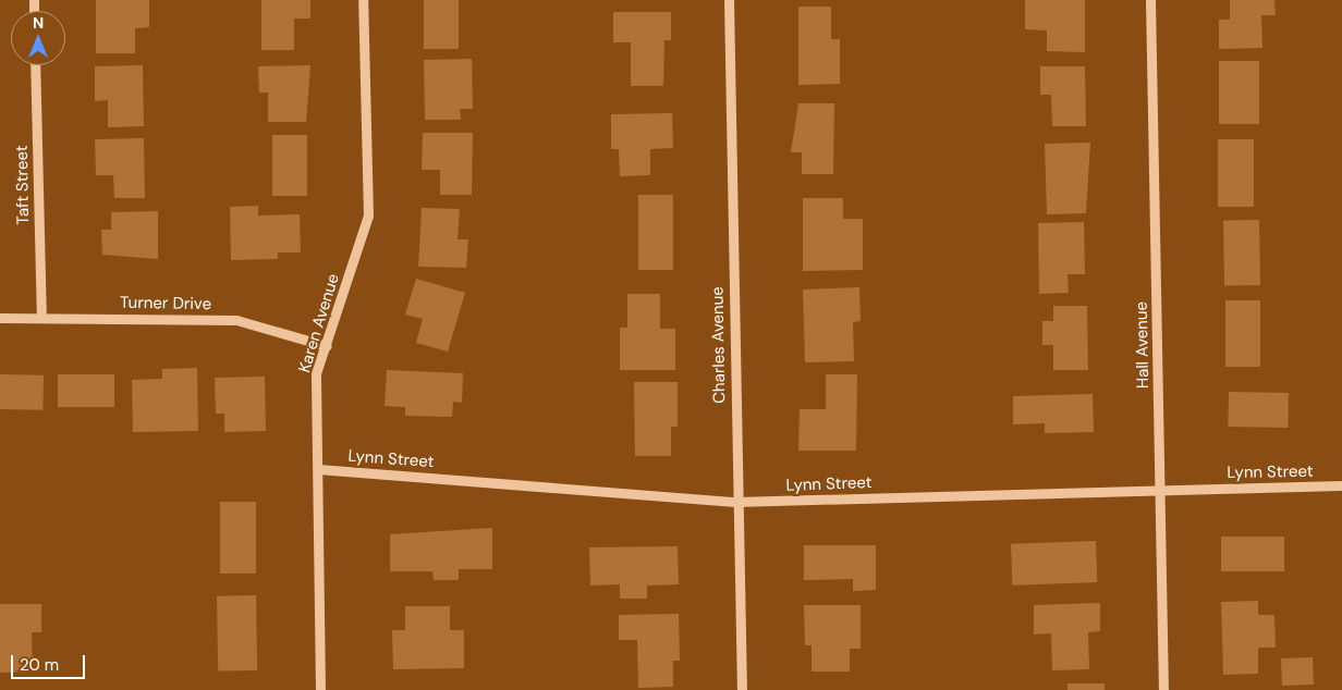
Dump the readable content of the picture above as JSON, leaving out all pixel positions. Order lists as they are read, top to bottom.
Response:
{
  "streets": {
    "street": [
      "Taft Street",
      "Turner Drive",
      "Karen Avenue",
      "Charles Avenue",
      "Hall Avenue",
      "Lynn Street"
    ]
  },
  "crossings": [
    ["Taft Street", "Turner Drive"],
    ["Turner Drive", "Karen Avenue"],
    ["Karen Avenue", "Lynn Street"],
    ["Charles Avenue", "Lynn Street"],
    ["Hall Avenue", "Lynn Street"]
  ],
  "scale_bar": "20 m",
  "north": "top"
}
